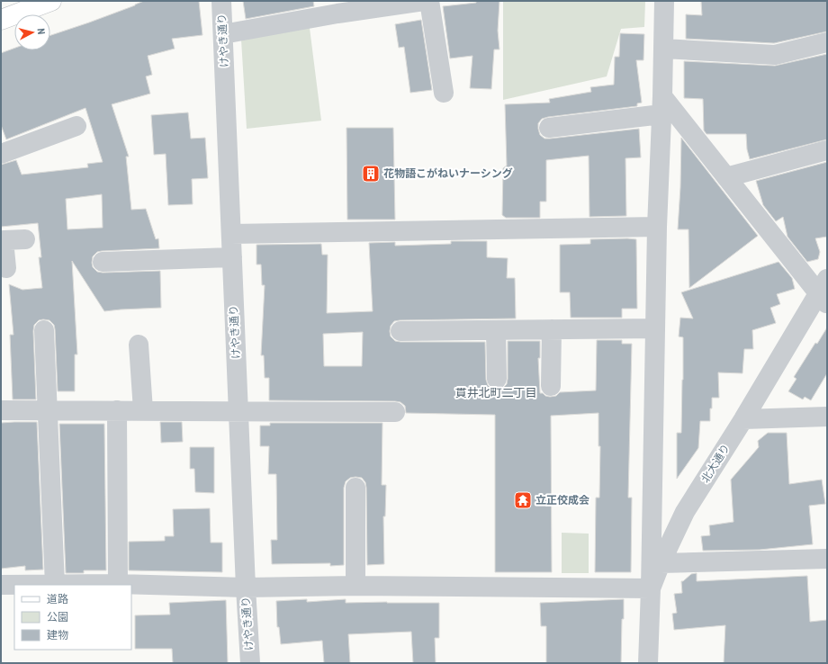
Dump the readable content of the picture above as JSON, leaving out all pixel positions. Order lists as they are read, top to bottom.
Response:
{
  "streets": {
    "street": ["けやき通り", "北大通り"]
  },
  "districts": ["貫井北町二丁目"],
  "places": {
    "building": ["花物語こがねいナーシング"],
    "temple": ["立正佼成会"]
  },
  "legend": ["道路", "公園", "建物"],
  "north": "right"
}
